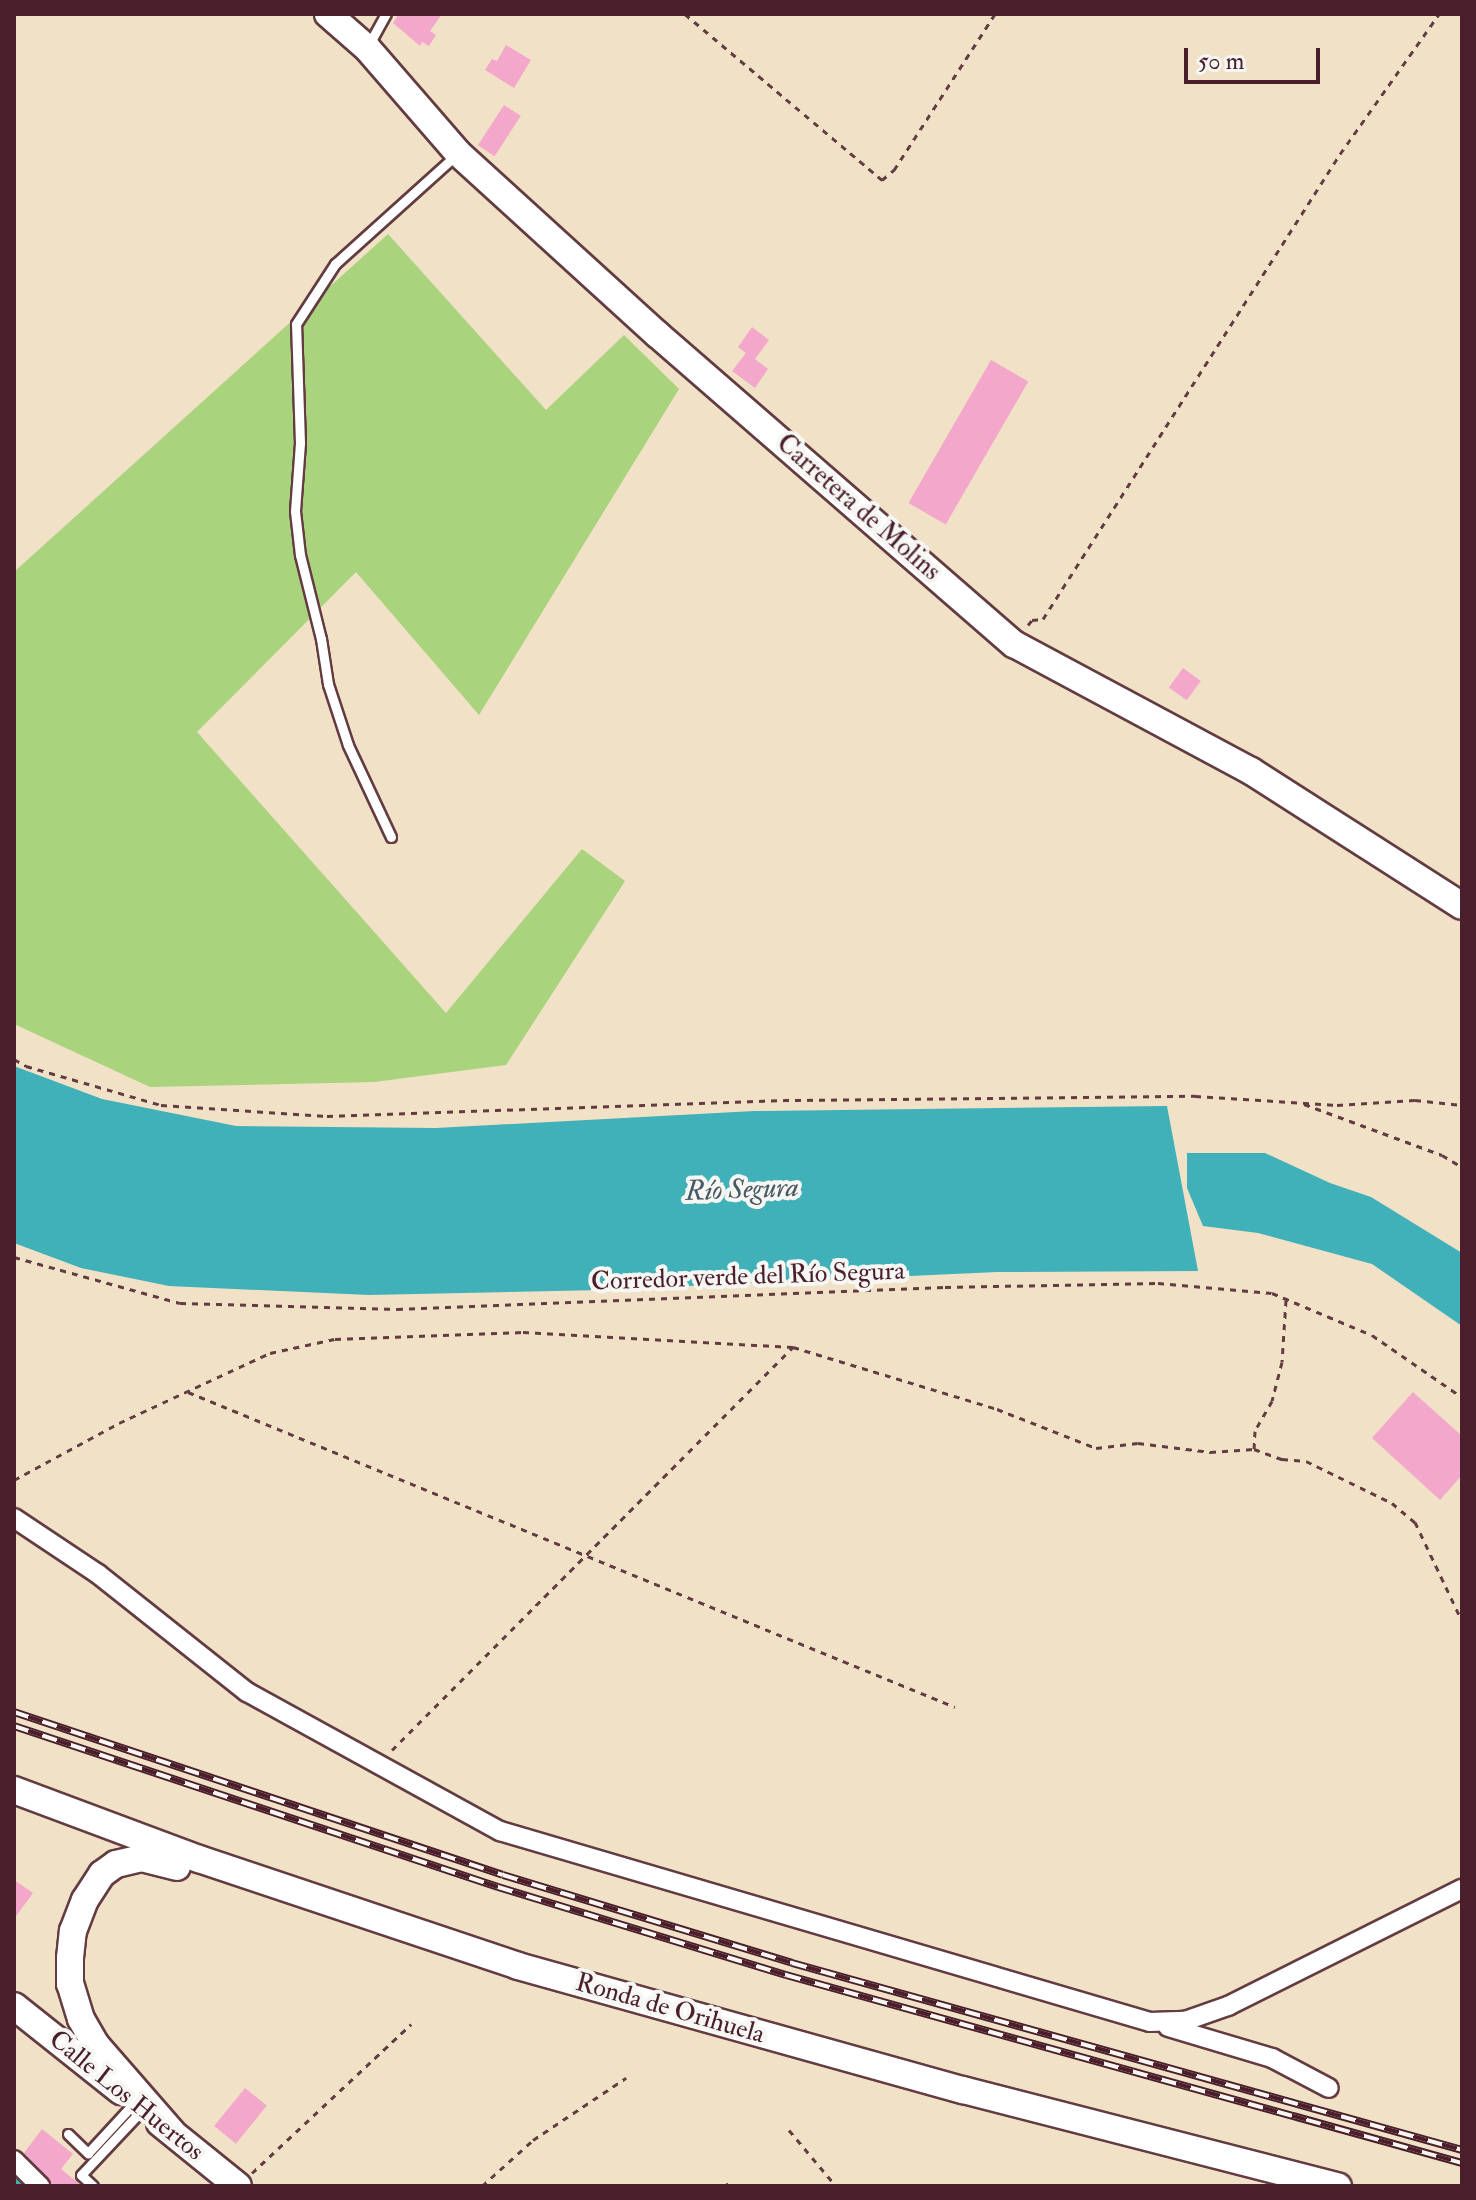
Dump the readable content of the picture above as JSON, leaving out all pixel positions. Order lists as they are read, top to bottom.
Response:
{
  "streets": {
    "street": ["Carretera de Molins", "Ronda de Orihuela", "Calle Los Huertos"],
    "path": ["Corredor verde del Río Segura"]
  },
  "water": ["Río Segura"],
  "scale_bar": "50 m"
}
